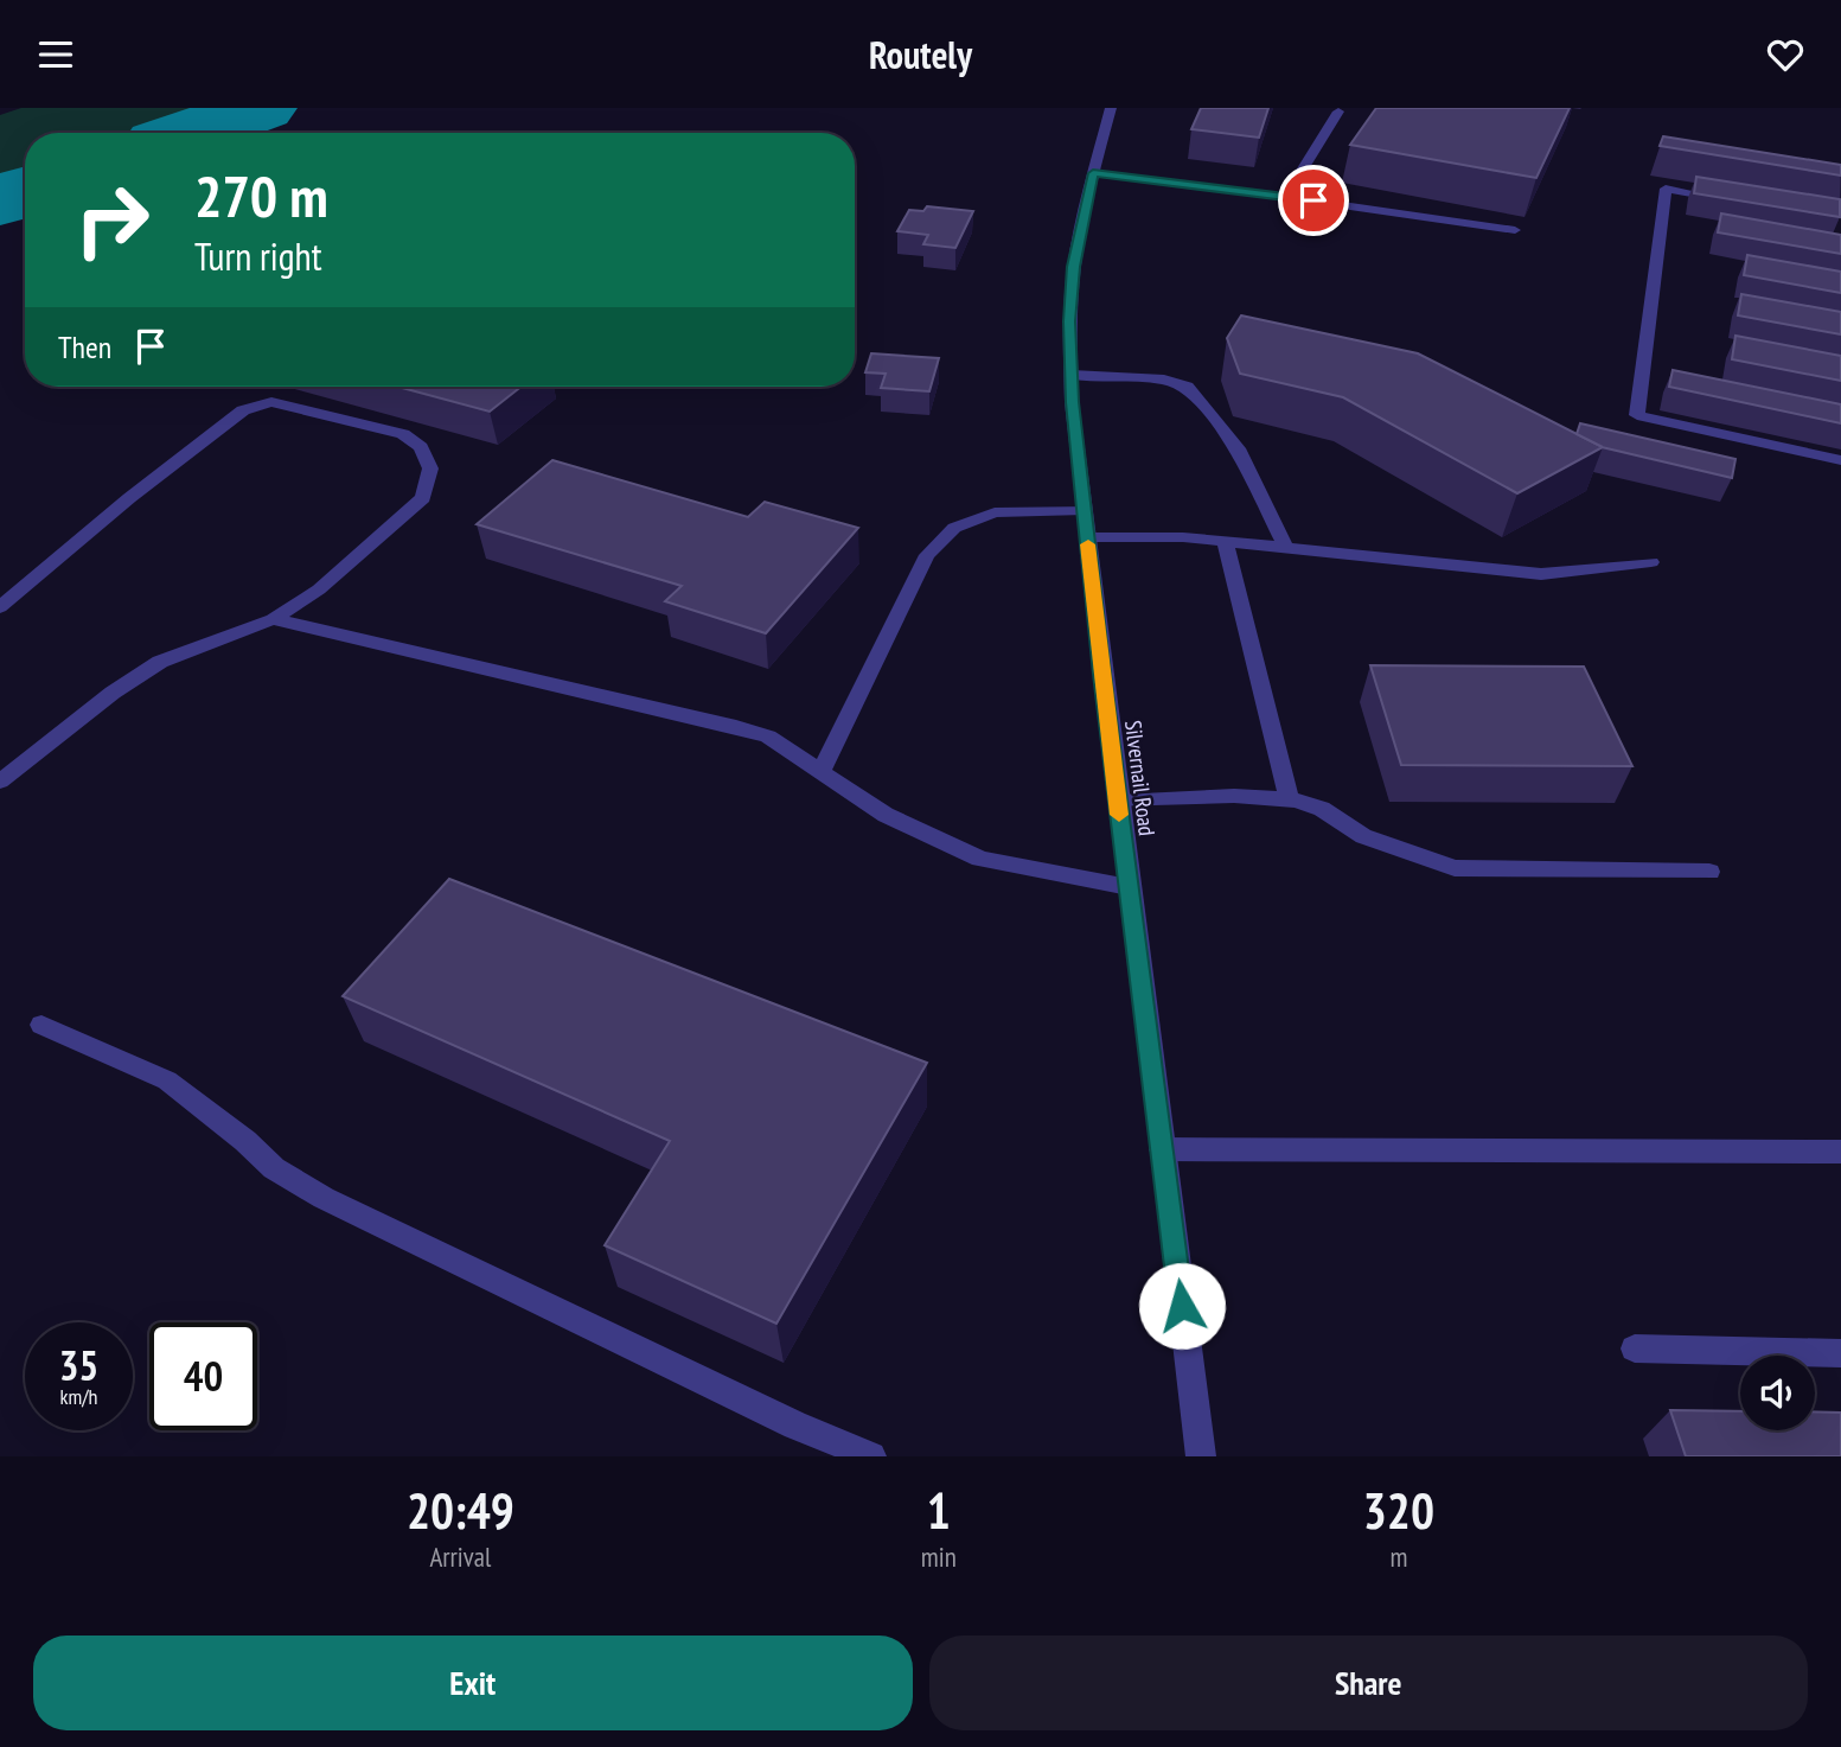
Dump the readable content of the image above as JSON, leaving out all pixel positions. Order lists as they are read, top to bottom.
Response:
{
  "streets": {
    "street": ["Silvernail Road"]
  },
  "page": {
    "header": "Routely",
    "turn": ["270 m", "Turn right"],
    "then": "Then",
    "speed": "35 km/h",
    "limit": "40",
    "eta": [
      "20:49",
      "Arrival",
      "1",
      "min",
      "320",
      "m"
    ],
    "buttons": ["Exit", "Share"]
  }
}
